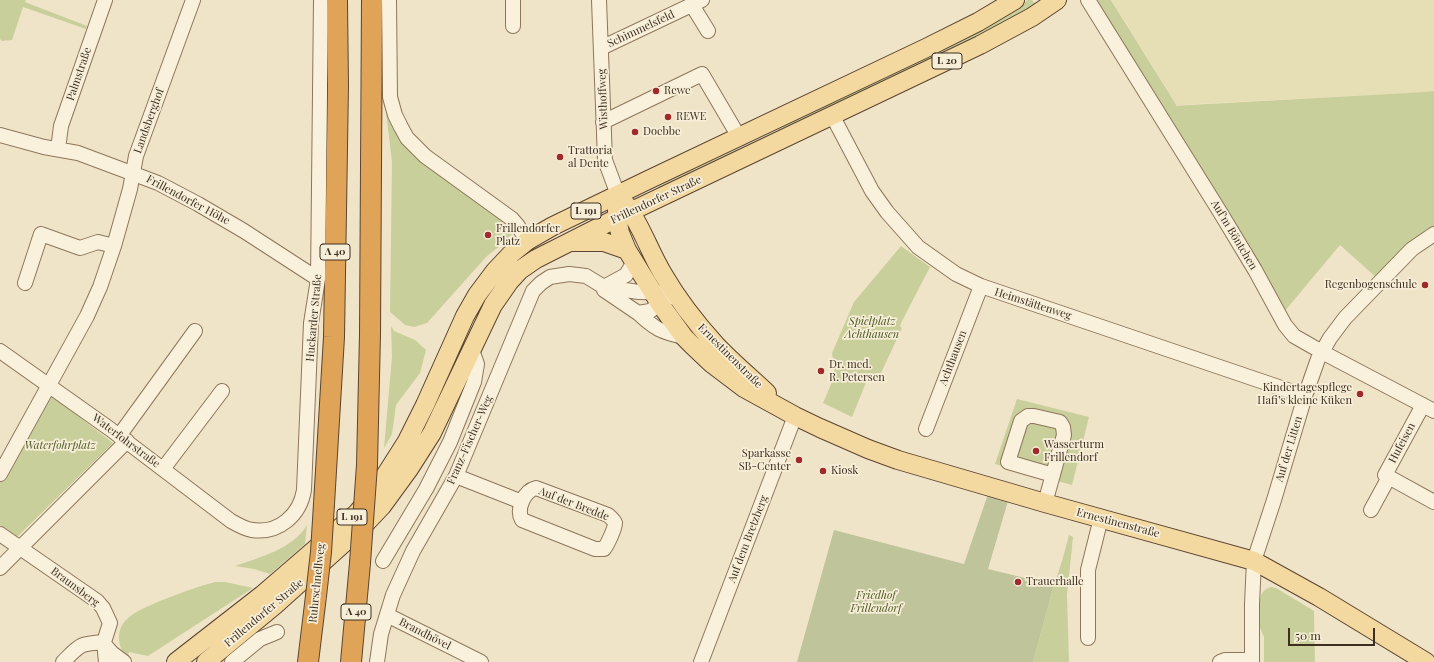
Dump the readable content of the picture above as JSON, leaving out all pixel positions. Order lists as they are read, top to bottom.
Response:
{
  "streets": {
    "highway": ["A 40", "Ruhrschnellweg"],
    "main road": [
      "L 20",
      "Frillendorfer Straße",
      "L 191",
      "Ernestinenstraße"
    ],
    "street": [
      "Schimmelsfeld",
      "Palmstraße",
      "Wisthoffweg",
      "Landsberghof",
      "Frillendorfer Höhe",
      "Auf'm Böntchen",
      "Heimstättenweg",
      "Huckarder Straße",
      "Achthausen",
      "Franz-Fischer-Weg",
      "Waterfohrstraße",
      "Hufeisen",
      "Auf der Litten",
      "Auf der Bredde",
      "Auf dem Bretzberg",
      "Braunsberg",
      "Brandhövel"
    ]
  },
  "crossings": [
    ["Schimmelsfeld", "Wisthoffweg"],
    ["Palmstraße", "Frillendorfer Höhe"],
    ["Wisthoffweg", "Frillendorfer Straße"],
    ["Wisthoffweg", "Ernestinenstraße"],
    ["Landsberghof", "Frillendorfer Höhe"],
    ["Landsberghof", "Waterfohrstraße"],
    ["Frillendorfer Höhe", "Huckarder Straße"],
    ["Frillendorfer Straße", "L 191"],
    ["Frillendorfer Straße", "Heimstättenweg"],
    ["Frillendorfer Straße", "Ernestinenstraße"],
    ["L 191", "Ernestinenstraße"],
    ["Auf'm Böntchen", "Hufeisen"],
    ["Auf'm Böntchen", "Auf der Litten"],
    ["Heimstättenweg", "Achthausen"],
    ["Heimstättenweg", "Auf der Litten"],
    ["Huckarder Straße", "Waterfohrstraße"],
    ["Ernestinenstraße", "Franz-Fischer-Weg"],
    ["Ernestinenstraße", "Auf der Litten"],
    ["Ernestinenstraße", "Auf dem Bretzberg"],
    ["Franz-Fischer-Weg", "Auf der Bredde"],
    ["Franz-Fischer-Weg", "Brandhövel"]
  ],
  "parks": ["Spielplatz Achthausen", "Waterfohrplatz", "Friedhof Frillendorf"],
  "places": [
    "Rewe",
    "REWE",
    "Doebbe",
    "Trattoria al Dente",
    "Frillendorfer Platz",
    "Regenbogenschule",
    "Dr. med. R. Petersen",
    "Kindertagespflege Hafi’s kleine Küken",
    "Wasserturm Frillendorf",
    "Sparkasse SB-Center",
    "Kiosk",
    "Trauerhalle"
  ],
  "scale_bar": "50 m"
}
